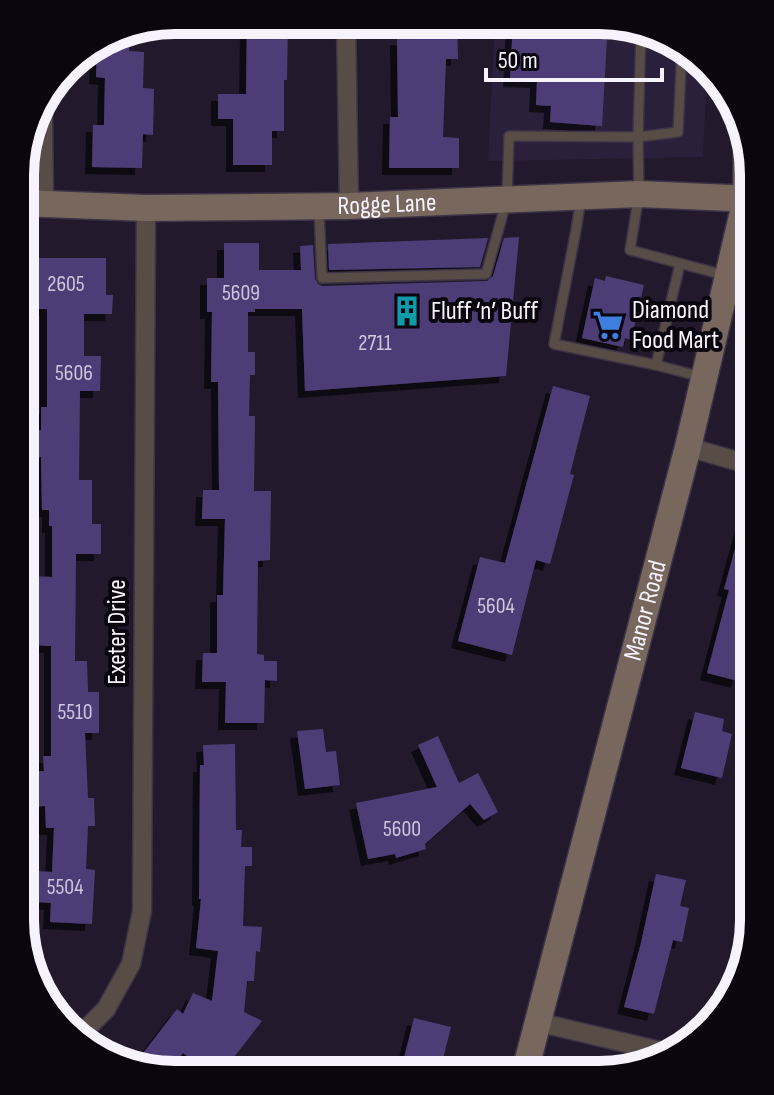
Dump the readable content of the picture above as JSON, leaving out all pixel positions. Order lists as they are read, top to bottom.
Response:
{
  "streets": {
    "main road": ["Rogge Lane", "Manor Road"],
    "street": ["Exeter Drive"]
  },
  "crossings": [
    ["Rogge Lane", "Exeter Drive"]
  ],
  "places": {
    "building": ["Fluff ‘n’ Buff"],
    "supermarket": ["Diamond Food Mart"]
  },
  "house_numbers": [
    "2605",
    "5609",
    "2711",
    "5606",
    "5604",
    "5510",
    "5600",
    "5504"
  ],
  "scale_bar": "50 m"
}
